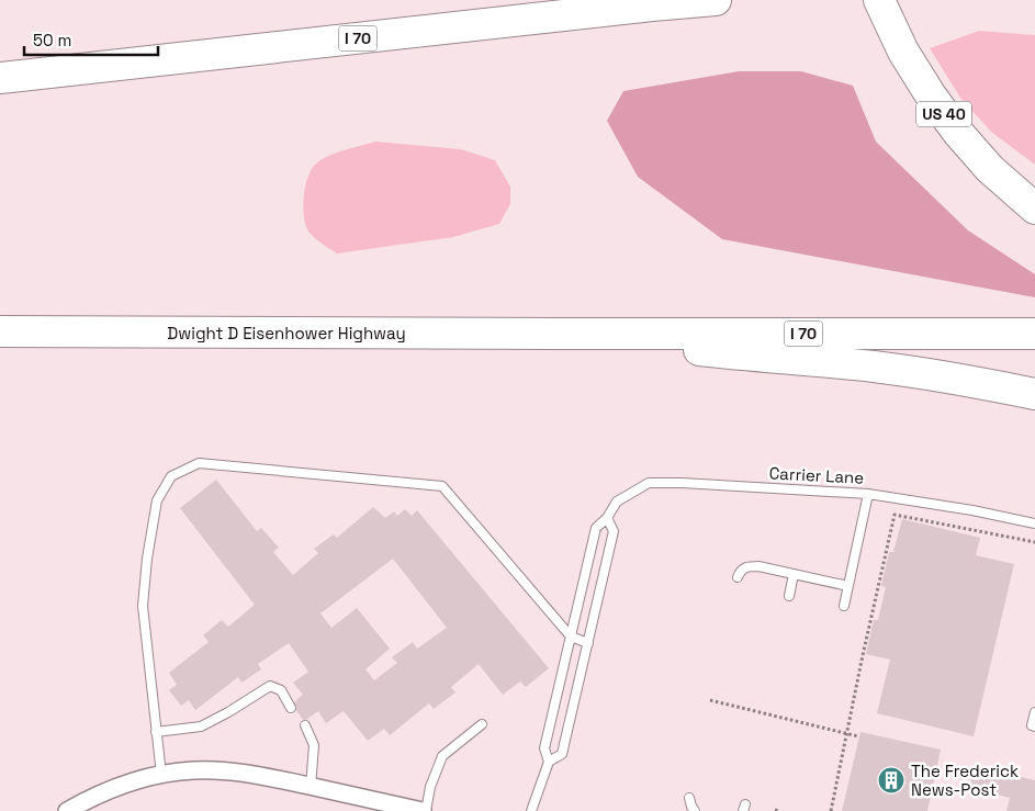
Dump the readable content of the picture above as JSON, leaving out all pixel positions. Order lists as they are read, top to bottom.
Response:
{
  "streets": {
    "highway": ["I 70", "US 40", "Dwight D Eisenhower Highway"],
    "lane": ["Carrier Lane"]
  },
  "crossings": [
    ["I 70", "Dwight D Eisenhower Highway"]
  ],
  "places": {
    "building": ["The Frederick News-Post"]
  },
  "scale_bar": "50 m"
}
